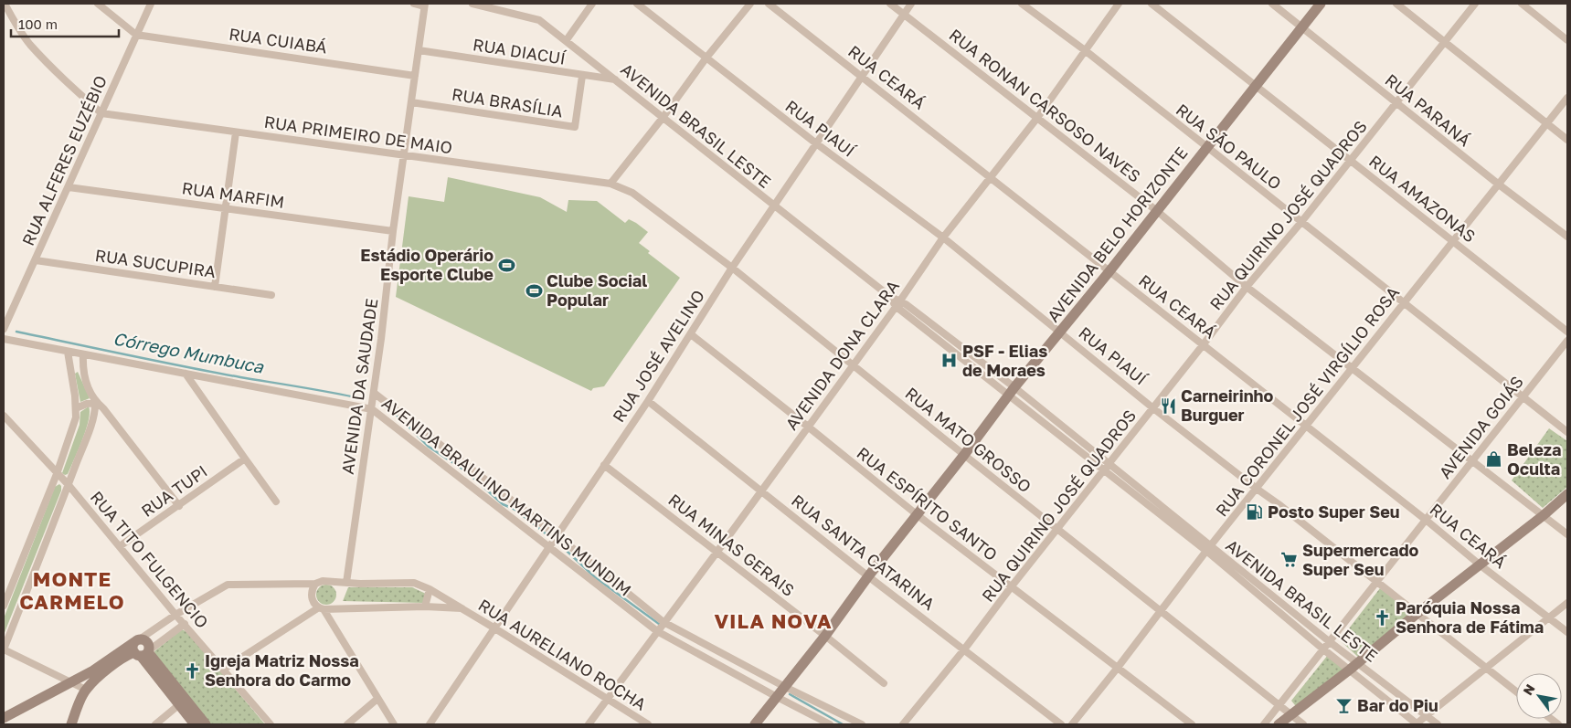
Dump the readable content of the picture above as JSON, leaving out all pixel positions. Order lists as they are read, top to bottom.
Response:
{
  "streets": {
    "street": [
      "RUA CUIABÁ",
      "RUA DIACUÍ",
      "RUA CEARÁ",
      "RUA BRASÍLIA",
      "RUA RONAN CARSOSO NAVES",
      "RUA PARANÁ",
      "AVENIDA BRASIL LESTE",
      "RUA PIAUÍ",
      "RUA PRIMEIRO DE MAIO",
      "RUA SÃO PAULO",
      "RUA ALFERES EUZÉBIO",
      "RUA MARFIM",
      "RUA AMAZONAS",
      "RUA QUIRINO JOSÉ QUADROS",
      "AVENIDA BELO HORIZONTE",
      "RUA SUCUPIRA",
      "AVENIDA DONA CLARA",
      "RUA JOSÉ AVELINO",
      "AVENIDA DA SAUDADE",
      "RUA CORONEL JOSÉ VIRGÍLIO ROSA",
      "AVENIDA GOIÁS",
      "RUA MATO GROSSO",
      "RUA TUPI",
      "AVENIDA BRAULINO MARTINS MUNDIM",
      "RUA ESPÍRITO SANTO",
      "RUA MINAS GERAIS",
      "RUA SANTA CATARINA",
      "RUA TITO FULGENCIO",
      "RUA AURELIANO ROCHA"
    ]
  },
  "crossings": [
    ["RUA CUIABÁ", "RUA ALFERES EUZÉBIO"],
    ["RUA CUIABÁ", "AVENIDA DA SAUDADE"],
    ["RUA DIACUÍ", "RUA BRASÍLIA"],
    ["RUA DIACUÍ", "AVENIDA BRASIL LESTE"],
    ["RUA DIACUÍ", "AVENIDA DA SAUDADE"],
    ["RUA CEARÁ", "RUA QUIRINO JOSÉ QUADROS"],
    ["RUA CEARÁ", "AVENIDA BELO HORIZONTE"],
    ["RUA CEARÁ", "AVENIDA DONA CLARA"],
    ["RUA CEARÁ", "RUA JOSÉ AVELINO"],
    ["RUA CEARÁ", "RUA CORONEL JOSÉ VIRGÍLIO ROSA"],
    ["RUA CEARÁ", "AVENIDA GOIÁS"],
    ["RUA BRASÍLIA", "AVENIDA DA SAUDADE"],
    ["RUA RONAN CARSOSO NAVES", "RUA QUIRINO JOSÉ QUADROS"],
    ["RUA RONAN CARSOSO NAVES", "AVENIDA BELO HORIZONTE"],
    ["RUA RONAN CARSOSO NAVES", "AVENIDA DONA CLARA"],
    ["RUA RONAN CARSOSO NAVES", "RUA JOSÉ AVELINO"],
    ["RUA RONAN CARSOSO NAVES", "RUA CORONEL JOSÉ VIRGÍLIO ROSA"],
    ["RUA RONAN CARSOSO NAVES", "AVENIDA GOIÁS"],
    ["RUA PARANÁ", "RUA QUIRINO JOSÉ QUADROS"],
    ["RUA PARANÁ", "AVENIDA BELO HORIZONTE"],
    ["RUA PARANÁ", "RUA CORONEL JOSÉ VIRGÍLIO ROSA"],
    ["AVENIDA BRASIL LESTE", "RUA QUIRINO JOSÉ QUADROS"],
    ["AVENIDA BRASIL LESTE", "AVENIDA BELO HORIZONTE"],
    ["AVENIDA BRASIL LESTE", "AVENIDA DONA CLARA"],
    ["AVENIDA BRASIL LESTE", "RUA JOSÉ AVELINO"],
    ["AVENIDA BRASIL LESTE", "RUA CORONEL JOSÉ VIRGÍLIO ROSA"],
    ["AVENIDA BRASIL LESTE", "AVENIDA GOIÁS"],
    ["RUA PIAUÍ", "RUA QUIRINO JOSÉ QUADROS"],
    ["RUA PIAUÍ", "AVENIDA BELO HORIZONTE"],
    ["RUA PIAUÍ", "AVENIDA DONA CLARA"],
    ["RUA PIAUÍ", "RUA JOSÉ AVELINO"],
    ["RUA PIAUÍ", "RUA CORONEL JOSÉ VIRGÍLIO ROSA"],
    ["RUA PIAUÍ", "AVENIDA GOIÁS"],
    ["RUA PRIMEIRO DE MAIO", "RUA ALFERES EUZÉBIO"],
    ["RUA PRIMEIRO DE MAIO", "AVENIDA DA SAUDADE"],
    ["RUA PRIMEIRO DE MAIO", "RUA MATO GROSSO"],
    ["RUA SÃO PAULO", "RUA QUIRINO JOSÉ QUADROS"],
    ["RUA SÃO PAULO", "AVENIDA BELO HORIZONTE"],
    ["RUA SÃO PAULO", "AVENIDA DONA CLARA"],
    ["RUA SÃO PAULO", "RUA CORONEL JOSÉ VIRGÍLIO ROSA"],
    ["RUA SÃO PAULO", "AVENIDA GOIÁS"],
    ["RUA ALFERES EUZÉBIO", "RUA MARFIM"],
    ["RUA ALFERES EUZÉBIO", "RUA SUCUPIRA"],
    ["RUA MARFIM", "AVENIDA DA SAUDADE"],
    ["RUA AMAZONAS", "RUA QUIRINO JOSÉ QUADROS"],
    ["RUA AMAZONAS", "AVENIDA BELO HORIZONTE"],
    ["RUA AMAZONAS", "RUA CORONEL JOSÉ VIRGÍLIO ROSA"],
    ["RUA QUIRINO JOSÉ QUADROS", "RUA MATO GROSSO"],
    ["RUA QUIRINO JOSÉ QUADROS", "RUA ESPÍRITO SANTO"],
    ["RUA QUIRINO JOSÉ QUADROS", "RUA SANTA CATARINA"],
    ["AVENIDA BELO HORIZONTE", "RUA MATO GROSSO"],
    ["AVENIDA BELO HORIZONTE", "AVENIDA BRAULINO MARTINS MUNDIM"],
    ["AVENIDA BELO HORIZONTE", "RUA ESPÍRITO SANTO"],
    ["AVENIDA BELO HORIZONTE", "RUA MINAS GERAIS"],
    ["AVENIDA BELO HORIZONTE", "RUA SANTA CATARINA"],
    ["AVENIDA DONA CLARA", "RUA MATO GROSSO"],
    ["AVENIDA DONA CLARA", "AVENIDA BRAULINO MARTINS MUNDIM"],
    ["AVENIDA DONA CLARA", "RUA ESPÍRITO SANTO"],
    ["AVENIDA DONA CLARA", "RUA MINAS GERAIS"],
    ["AVENIDA DONA CLARA", "RUA SANTA CATARINA"],
    ["AVENIDA DONA CLARA", "RUA AURELIANO ROCHA"],
    ["RUA JOSÉ AVELINO", "RUA MATO GROSSO"],
    ["RUA JOSÉ AVELINO", "AVENIDA BRAULINO MARTINS MUNDIM"],
    ["RUA JOSÉ AVELINO", "RUA ESPÍRITO SANTO"],
    ["RUA JOSÉ AVELINO", "RUA MINAS GERAIS"],
    ["RUA JOSÉ AVELINO", "RUA SANTA CATARINA"],
    ["RUA JOSÉ AVELINO", "RUA AURELIANO ROCHA"],
    ["AVENIDA DA SAUDADE", "AVENIDA BRAULINO MARTINS MUNDIM"],
    ["AVENIDA DA SAUDADE", "RUA AURELIANO ROCHA"],
    ["RUA CORONEL JOSÉ VIRGÍLIO ROSA", "RUA MATO GROSSO"],
    ["RUA CORONEL JOSÉ VIRGÍLIO ROSA", "RUA ESPÍRITO SANTO"],
    ["AVENIDA GOIÁS", "RUA MATO GROSSO"],
    ["RUA TUPI", "RUA TITO FULGENCIO"],
    ["RUA TITO FULGENCIO", "RUA AURELIANO ROCHA"]
  ],
  "districts": ["MONTE CARMELO", "VILA NOVA"],
  "water": ["Córrego Mumbuca"],
  "places": {
    "sports": ["Estádio Operário Esporte Clube", "Clube Social Popular"],
    "hospital": ["PSF - Elias de Moraes"],
    "restaurant": ["Carneirinho Burguer"],
    "shop": ["Beleza Oculta"],
    "fuel station": ["Posto Super Seu"],
    "supermarket": ["Supermercado Super Seu"],
    "church": ["Paróquia Nossa Senhora de Fátima", "Igreja Matriz Nossa Senhora do Carmo"],
    "bar": ["Bar do Piu"]
  },
  "scale_bar": "100 m",
  "north": "top left"
}
